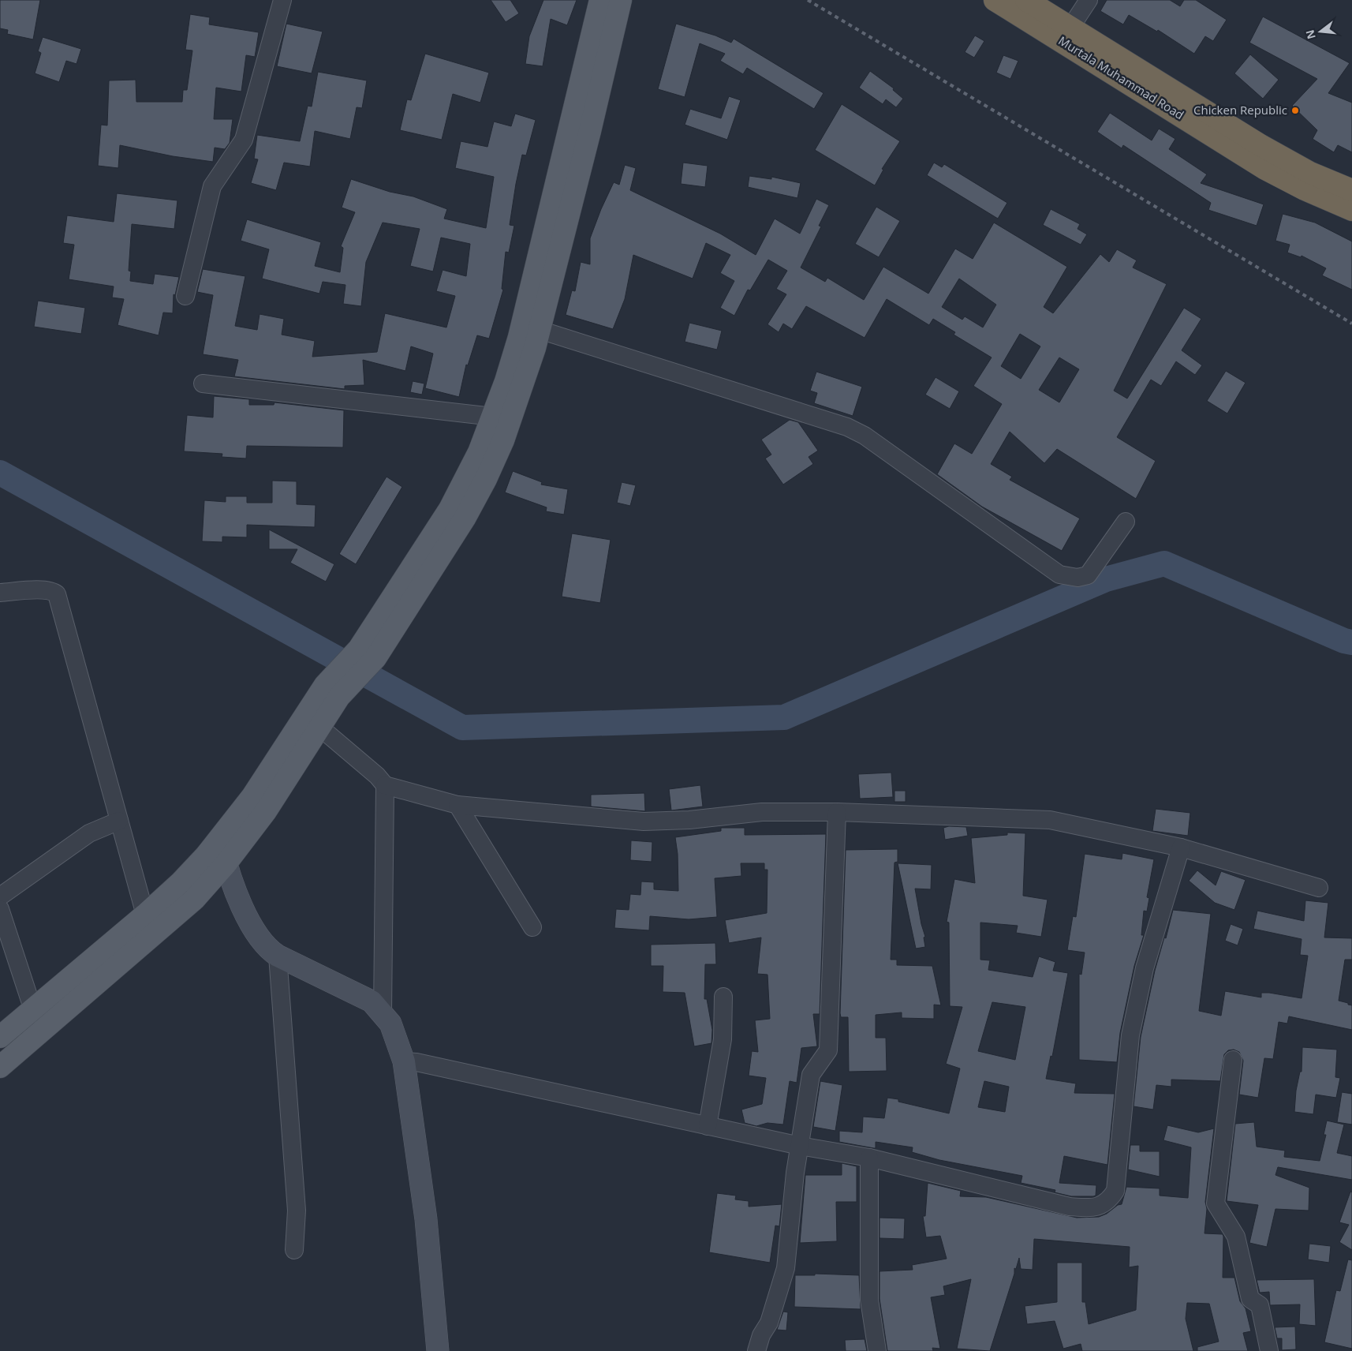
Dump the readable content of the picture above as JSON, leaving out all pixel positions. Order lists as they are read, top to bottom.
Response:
{
  "streets": {
    "highway": ["Murtala Muhammad Road"]
  },
  "places": ["Chicken Republic"],
  "north": "left"
}
